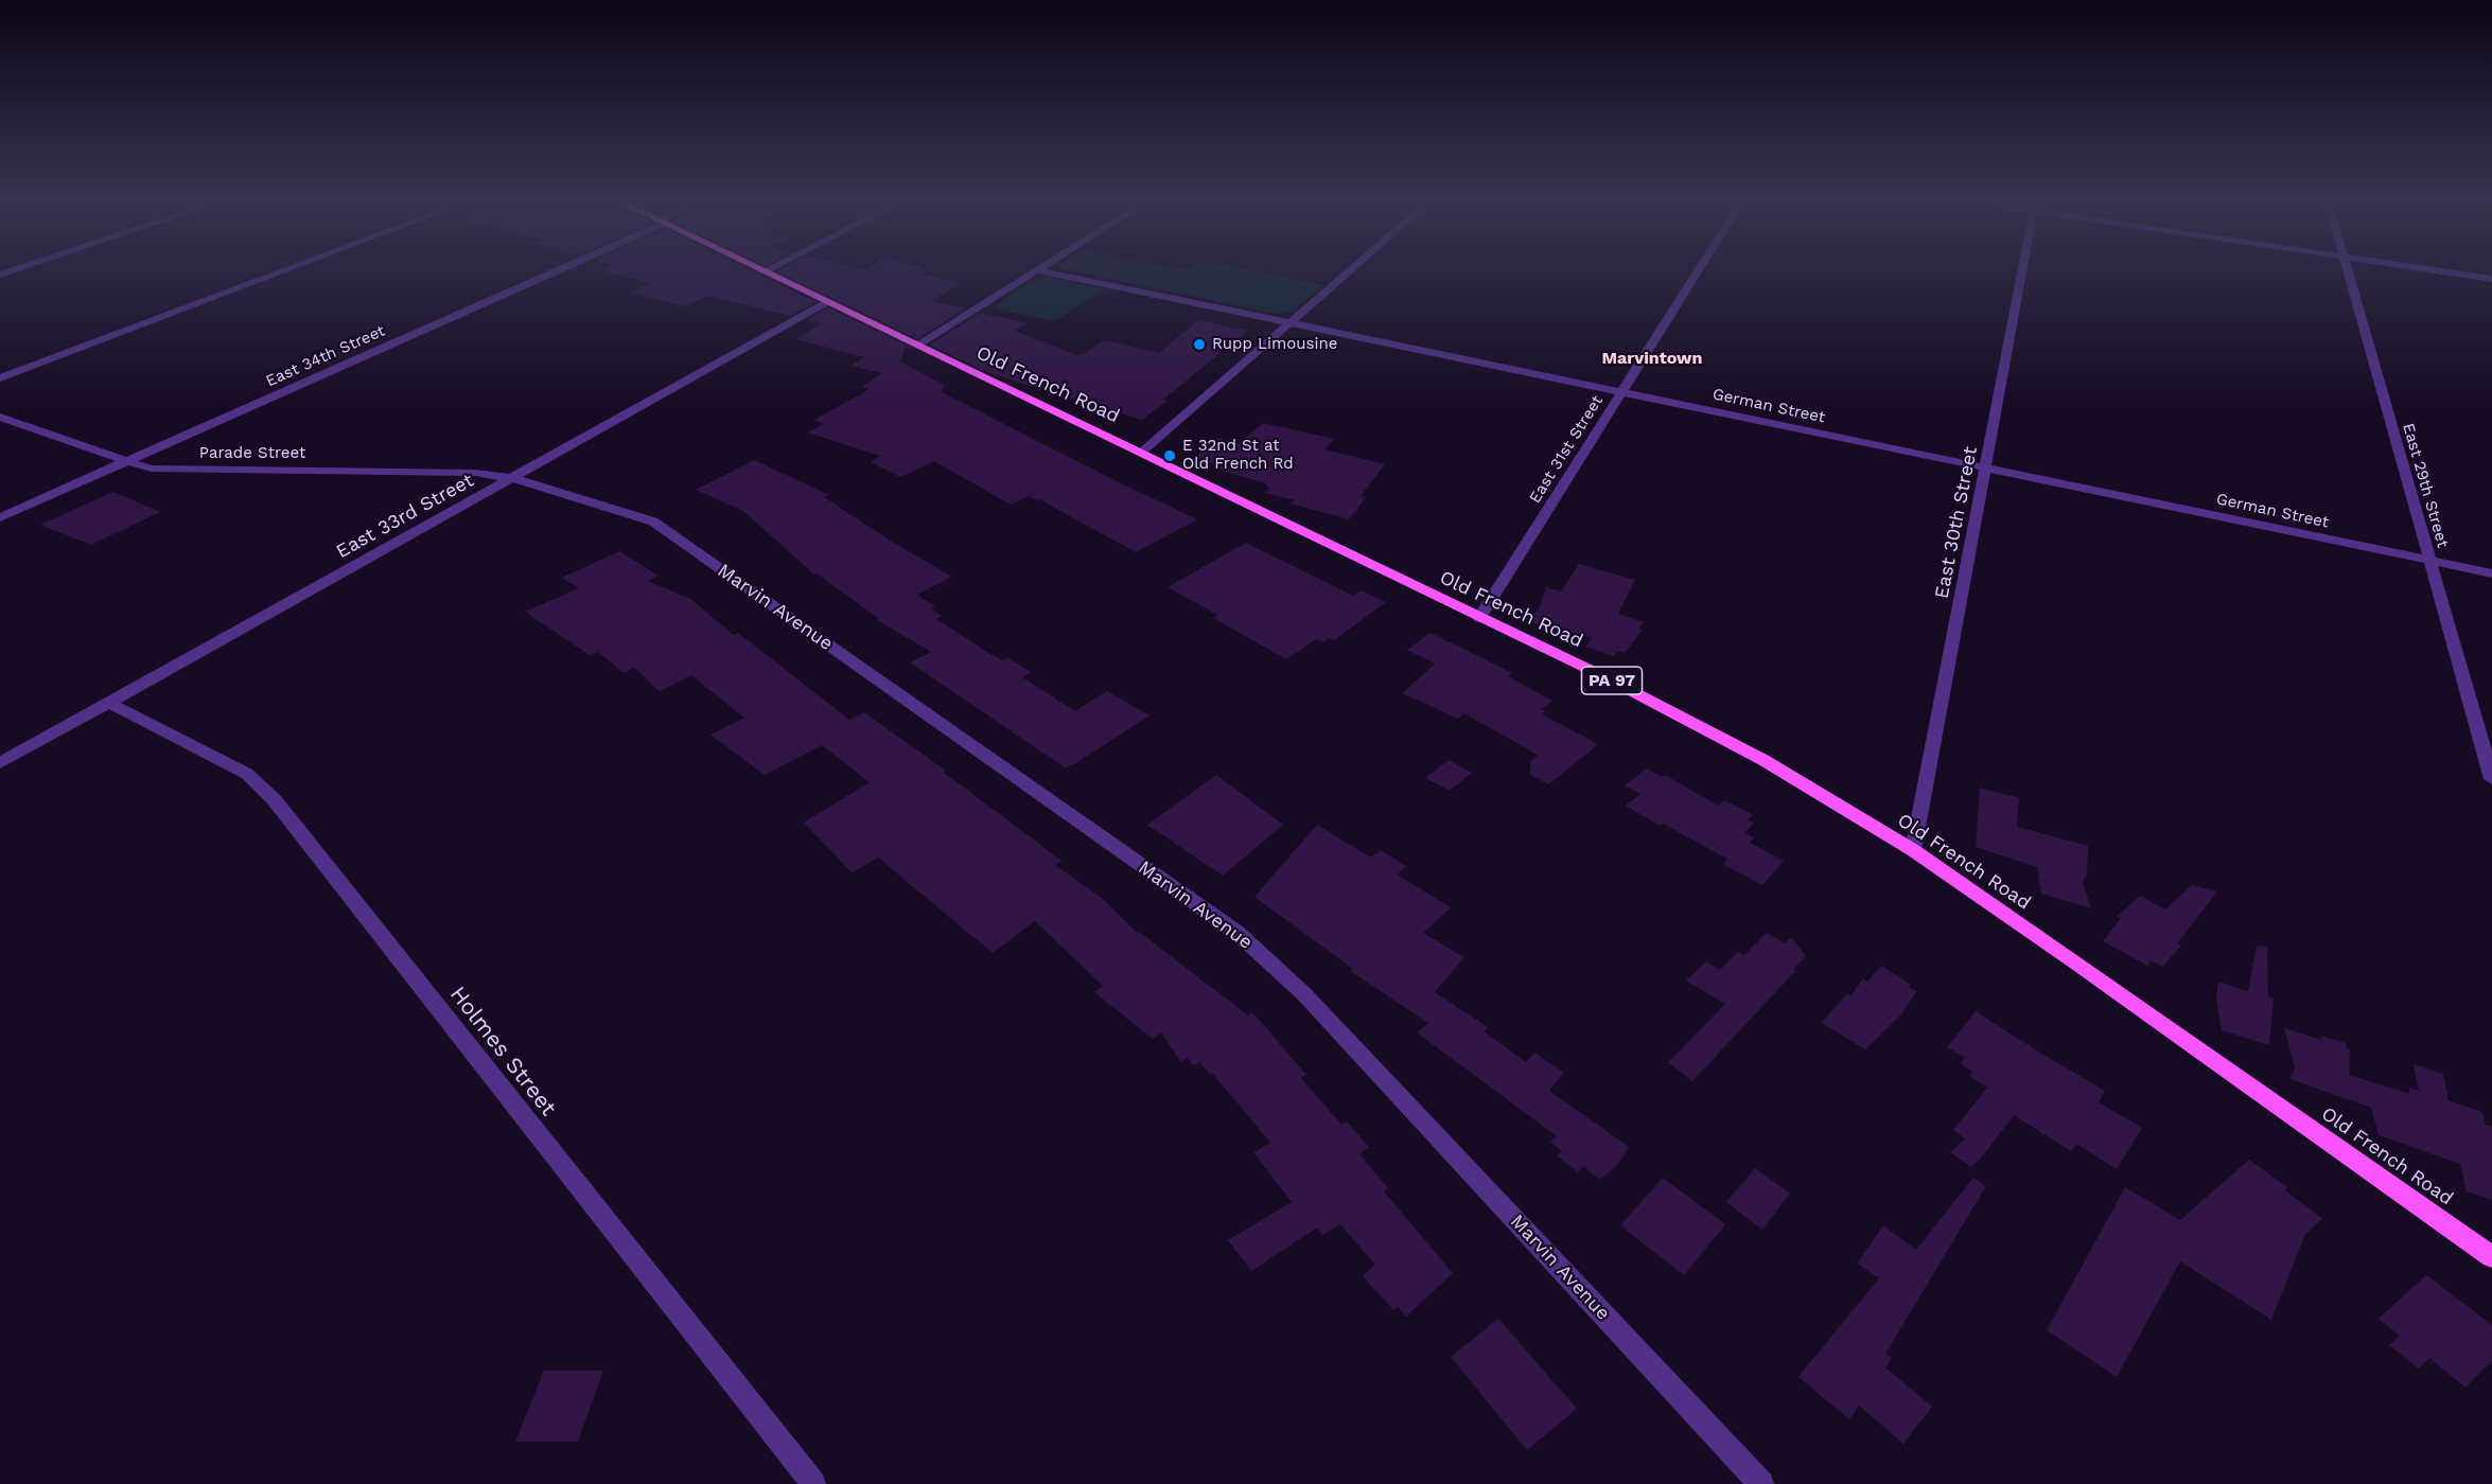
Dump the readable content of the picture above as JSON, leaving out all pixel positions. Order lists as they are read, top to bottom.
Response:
{
  "streets": {
    "main road": ["Old French Road", "PA 97"],
    "street": [
      "East 34th Street",
      "German Street",
      "East 31st Street",
      "Parade Street",
      "East 29th Street",
      "East 33rd Street",
      "East 30th Street",
      "Marvin Avenue",
      "Holmes Street"
    ]
  },
  "crossings": [
    ["East 34th Street", "Parade Street"],
    ["Old French Road", "East 31st Street"],
    ["Old French Road", "East 33rd Street"],
    ["Old French Road", "East 30th Street"],
    ["German Street", "East 31st Street"],
    ["German Street", "East 29th Street"],
    ["German Street", "East 30th Street"],
    ["Parade Street", "East 33rd Street"],
    ["Parade Street", "Marvin Avenue"],
    ["East 33rd Street", "Marvin Avenue"],
    ["East 33rd Street", "Holmes Street"]
  ],
  "districts": ["Marvintown"],
  "places": ["Rupp Limousine", "E 32nd St at Old French Rd"]
}
